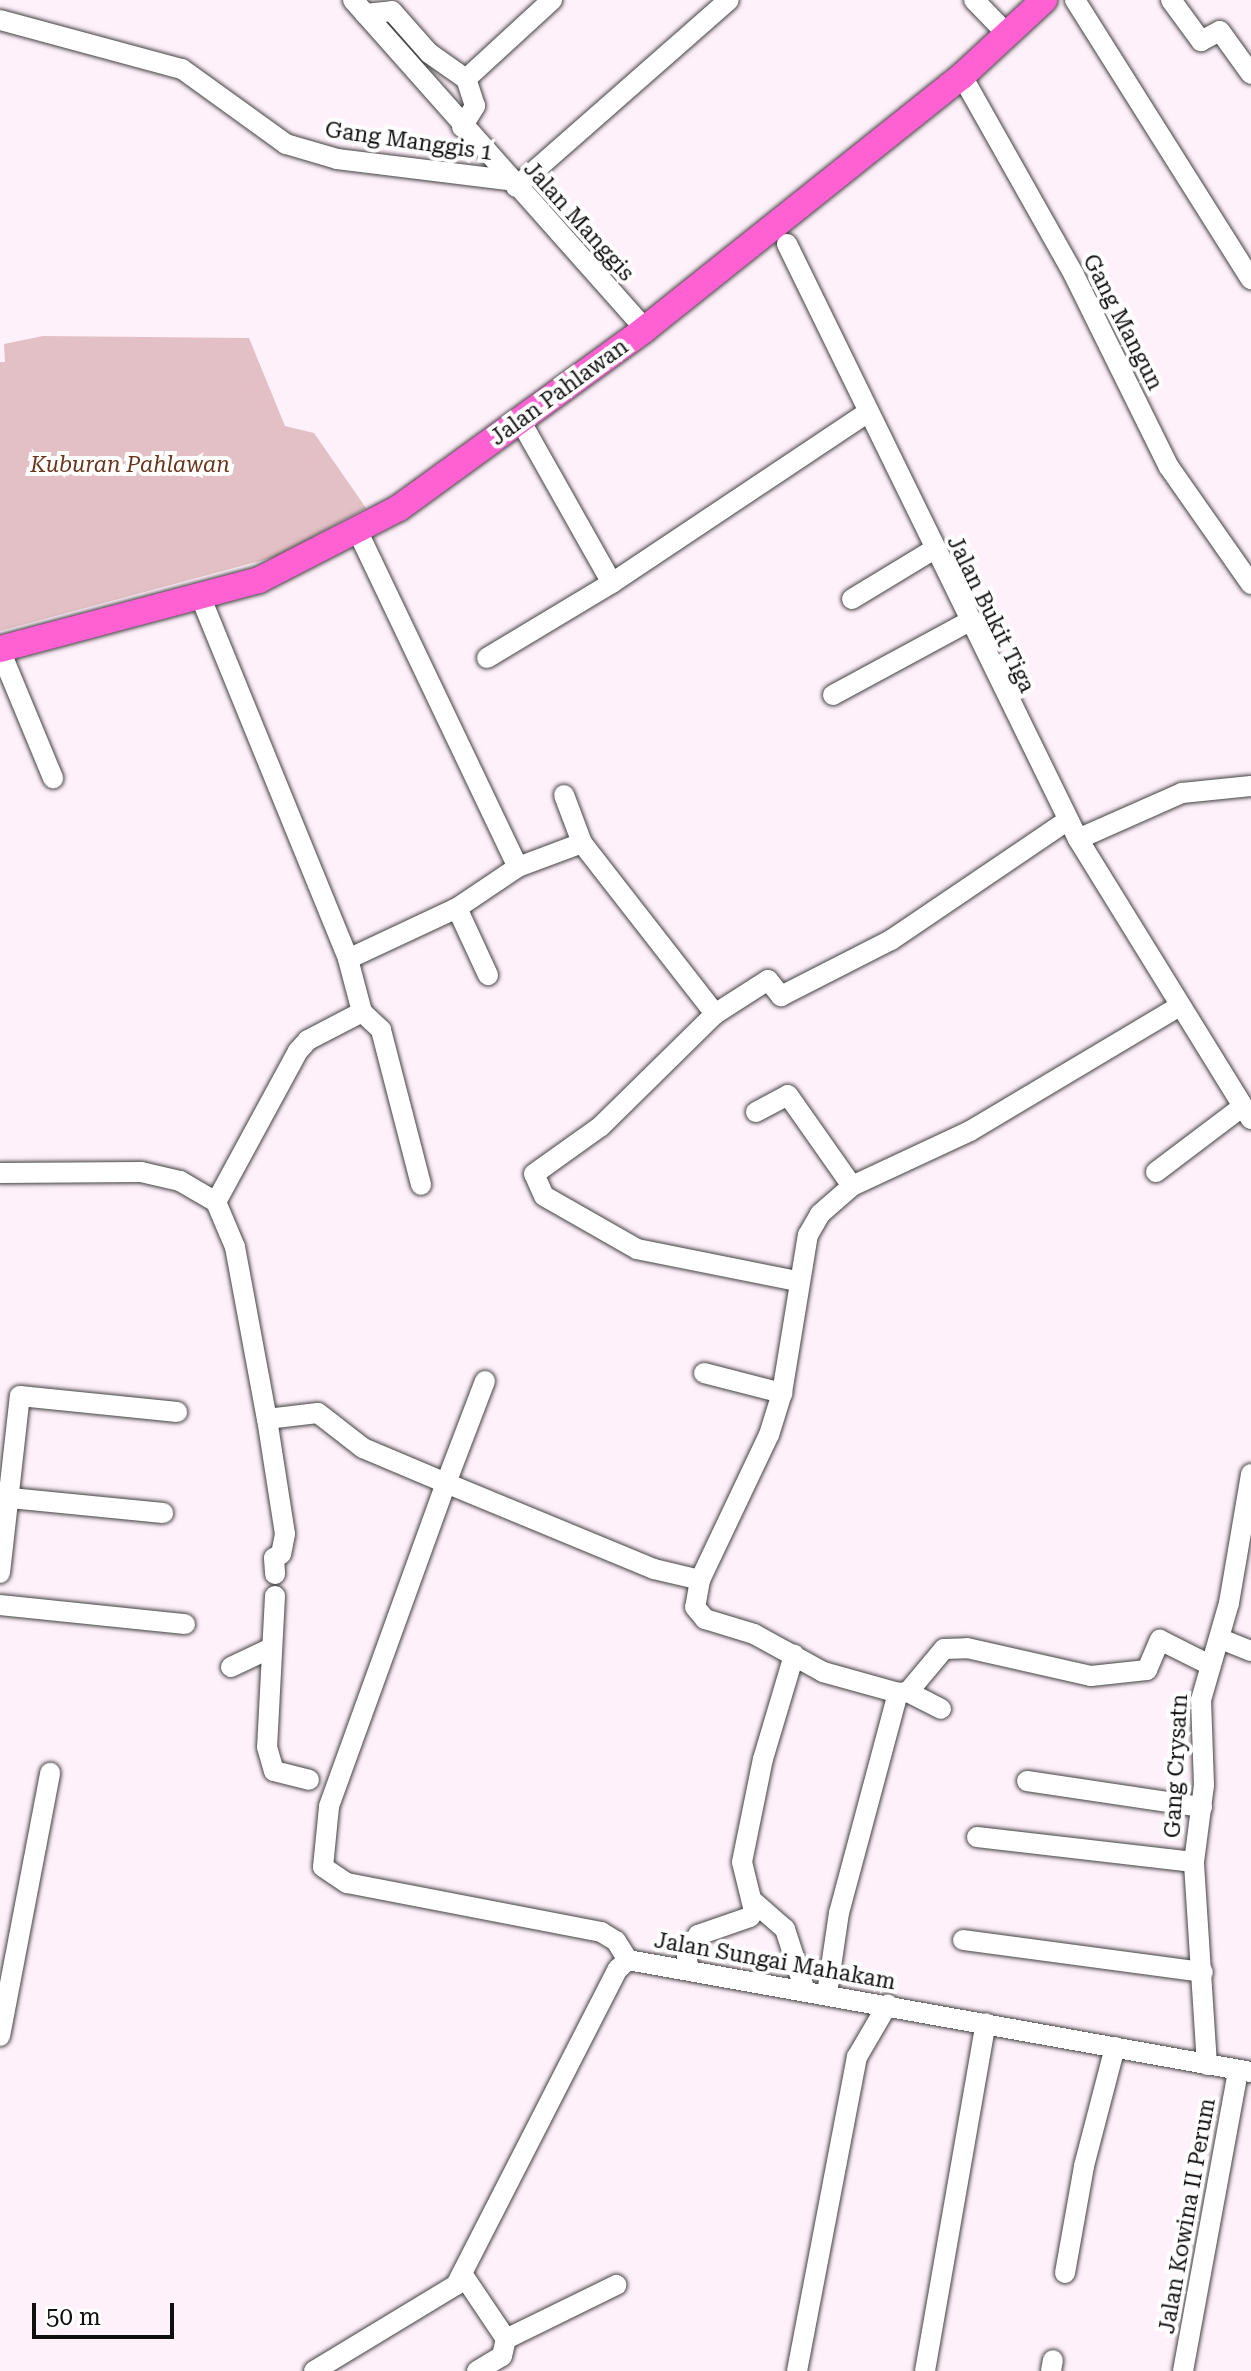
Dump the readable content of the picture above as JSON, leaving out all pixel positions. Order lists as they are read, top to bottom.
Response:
{
  "streets": {
    "main road": ["Jalan Pahlawan"],
    "street": [
      "Gang Manggis 1",
      "Jalan Manggis",
      "Gang Mangun",
      "Jalan Bukit Tiga",
      "Gang Crysatn",
      "Jalan Sungai Mahakam",
      "Jalan Kowina II Perum"
    ]
  },
  "crossings": [
    ["Gang Manggis 1", "Jalan Manggis"],
    ["Jalan Manggis", "Jalan Pahlawan"],
    ["Gang Mangun", "Jalan Pahlawan"],
    ["Jalan Pahlawan", "Jalan Bukit Tiga"],
    ["Gang Crysatn", "Jalan Sungai Mahakam"],
    ["Jalan Sungai Mahakam", "Jalan Kowina II Perum"]
  ],
  "parks": ["Kuburan Pahlawan"],
  "scale_bar": "50 m"
}
